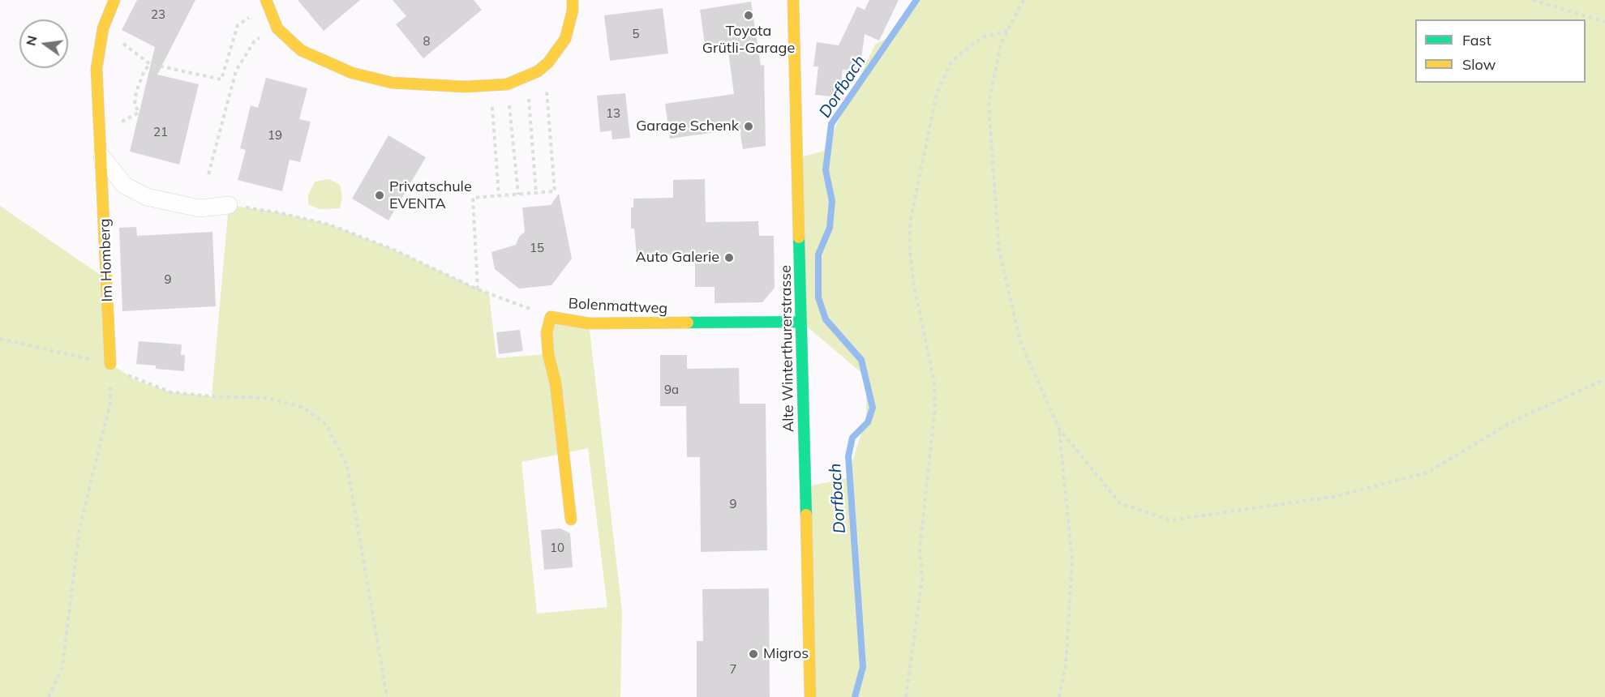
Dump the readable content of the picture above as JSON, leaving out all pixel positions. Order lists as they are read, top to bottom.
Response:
{
  "streets": {
    "street": ["Im Homberg", "Bolenmattweg", "Alte Winterthurerstrasse"]
  },
  "crossings": [
    ["Bolenmattweg", "Alte Winterthurerstrasse"]
  ],
  "water": ["Dorfbach"],
  "places": [
    "Toyota Grütli-Garage",
    "Garage Schenk",
    "Privatschule EVENTA",
    "Auto Galerie",
    "Migros"
  ],
  "house_numbers": [
    "23",
    "5",
    "8",
    "13",
    "21",
    "19",
    "15",
    "9",
    "9a",
    "9",
    "10",
    "7"
  ],
  "legend": ["Fast", "Slow"],
  "north": "left"
}
